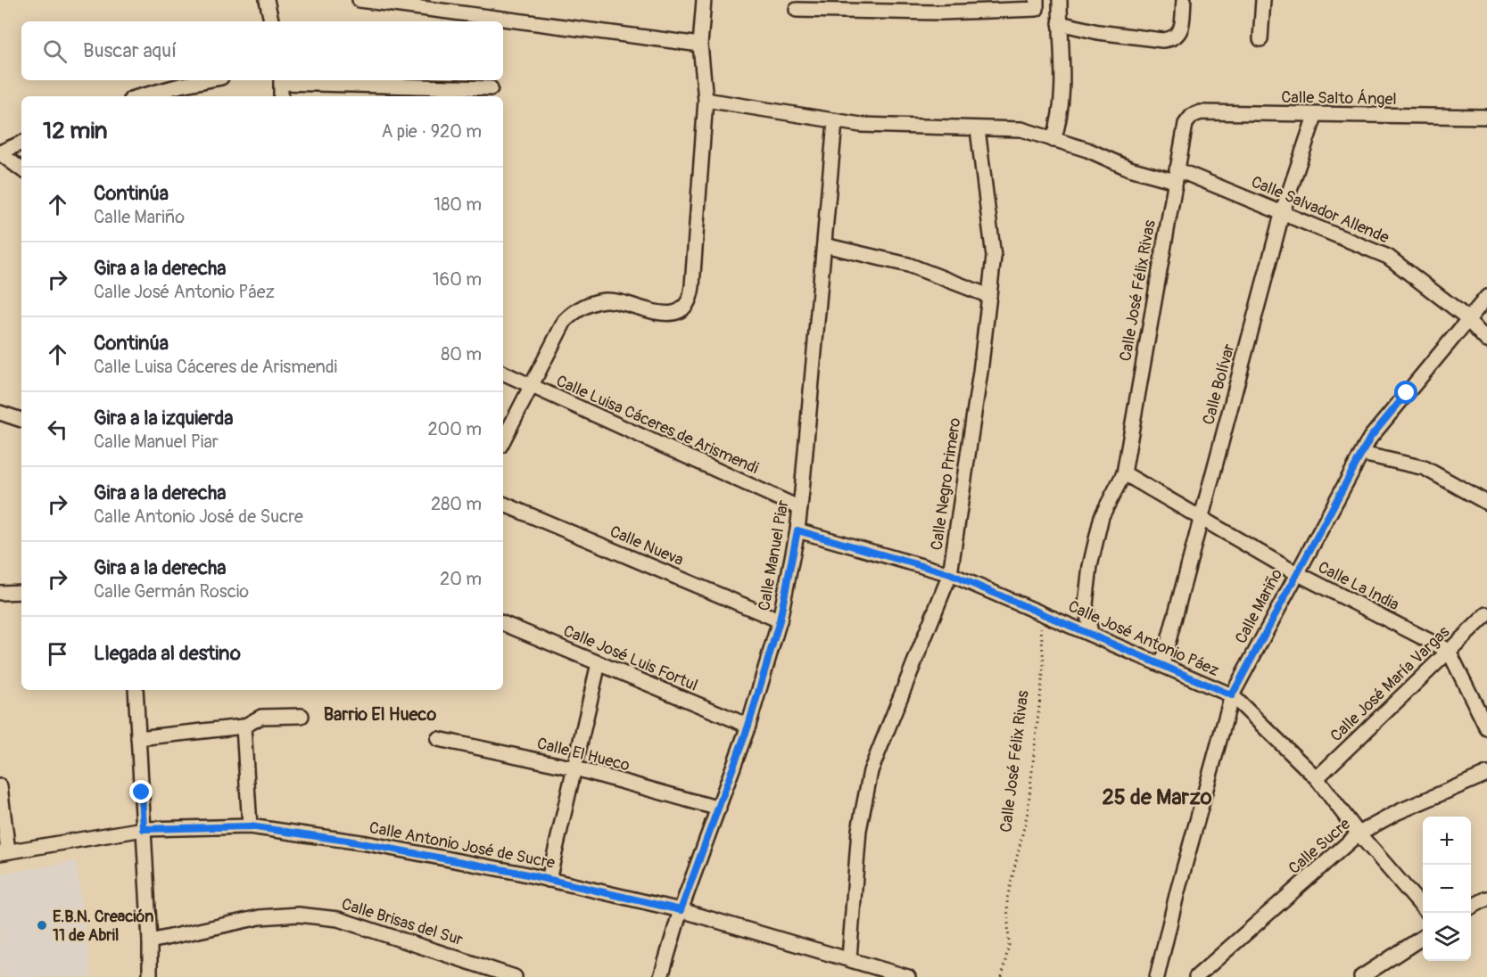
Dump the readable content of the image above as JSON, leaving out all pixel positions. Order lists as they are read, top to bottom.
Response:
{
  "streets": {
    "street": [
      "Calle Salto Ángel",
      "Calle Salvador Allende",
      "Calle José Félix Rivas",
      "Calle Bolívar",
      "Calle Luisa Cáceres de Arismendi",
      "Calle Negro Primero",
      "Calle Nueva",
      "Calle Manuel Piar",
      "Calle La India",
      "Calle Mariño",
      "Calle José Antonio Páez",
      "Calle José Luis Fortul",
      "Calle José María Vargas",
      "Calle El Hueco",
      "Calle Antonio José de Sucre",
      "Calle Sucre",
      "Calle Brisas del Sur"
    ]
  },
  "crossings": [
    ["Calle Salto Ángel", "Calle José Félix Rivas"],
    ["Calle Salto Ángel", "Calle Bolívar"],
    ["Calle Salvador Allende", "Calle José Félix Rivas"],
    ["Calle Salvador Allende", "Calle Bolívar"],
    ["Calle Salvador Allende", "Calle Negro Primero"],
    ["Calle Salvador Allende", "Calle Manuel Piar"],
    ["Calle Salvador Allende", "Calle Mariño"],
    ["Calle José Félix Rivas", "Calle La India"],
    ["Calle José Félix Rivas", "Calle José Antonio Páez"],
    ["Calle Bolívar", "Calle La India"],
    ["Calle Bolívar", "Calle José Antonio Páez"],
    ["Calle Luisa Cáceres de Arismendi", "Calle Manuel Piar"],
    ["Calle Negro Primero", "Calle José Antonio Páez"],
    ["Calle Negro Primero", "Calle Antonio José de Sucre"],
    ["Calle Nueva", "Calle Manuel Piar"],
    ["Calle Manuel Piar", "Calle José Luis Fortul"],
    ["Calle Manuel Piar", "Calle El Hueco"],
    ["Calle Manuel Piar", "Calle Antonio José de Sucre"],
    ["Calle La India", "Calle Mariño"],
    ["Calle La India", "Calle José María Vargas"],
    ["Calle Mariño", "Calle José Antonio Páez"],
    ["Calle José Antonio Páez", "Calle José María Vargas"],
    ["Calle José Antonio Páez", "Calle Sucre"]
  ],
  "districts": ["Barrio El Hueco", "25 de Marzo"],
  "places": ["E.B.N. Creación 11 de Abril"],
  "page": {
    "search": "Buscar aquí",
    "heading": ["12 min", "A pie · 920 m"],
    "list": [
      ["Continúa", "Calle Mariño", "180 m"],
      ["Gira a la derecha", "Calle José Antonio Páez", "160 m"],
      ["Continúa", "Calle Luisa Cáceres de Arismendi", "80 m"],
      ["Gira a la izquierda", "Calle Manuel Piar", "200 m"],
      ["Gira a la derecha", "Calle Antonio José de Sucre", "280 m"],
      ["Gira a la derecha", "Calle Germán Roscio", "20 m"],
      "Llegada al destino"
    ],
    "map_buttons": ["+", "−"]
  }
}
